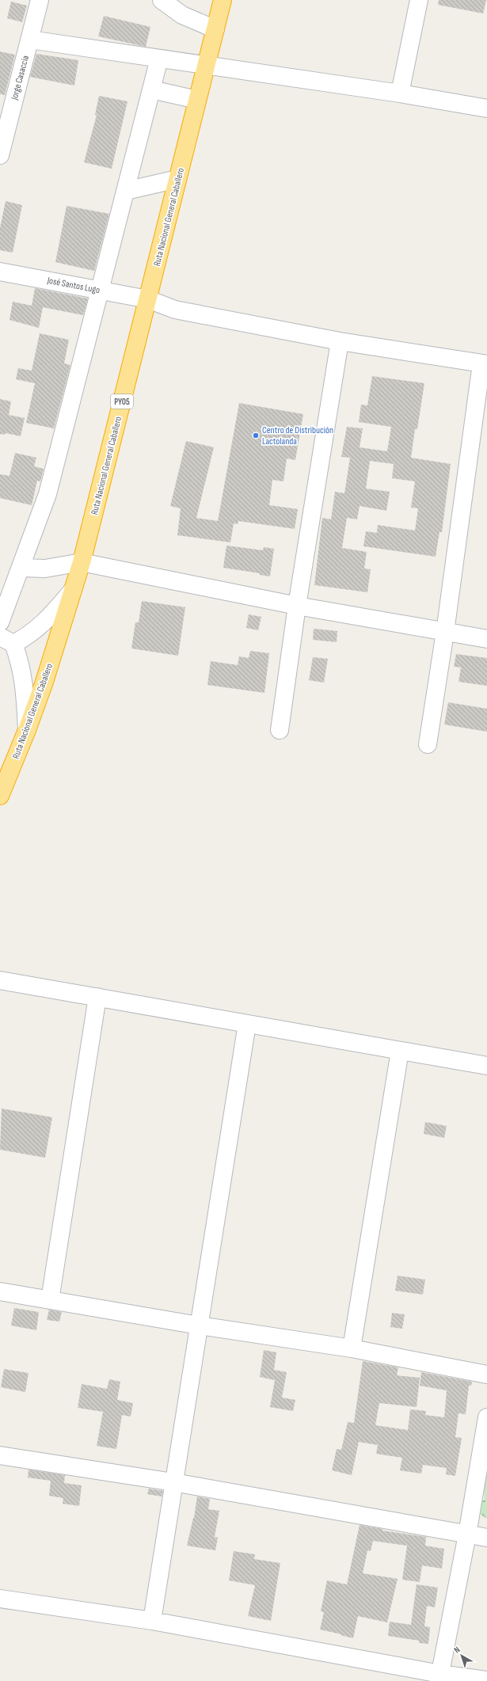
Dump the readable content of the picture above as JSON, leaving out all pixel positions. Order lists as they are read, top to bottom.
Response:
{
  "streets": {
    "highway": ["Ruta Nacional General Caballero", "PY05"],
    "street": ["Jorge Casaccia", "José Santos Lugo"]
  },
  "crossings": [
    ["Ruta Nacional General Caballero", "José Santos Lugo"]
  ],
  "places": ["Centro de Distribución Lactolanda"],
  "north": "top left"
}
